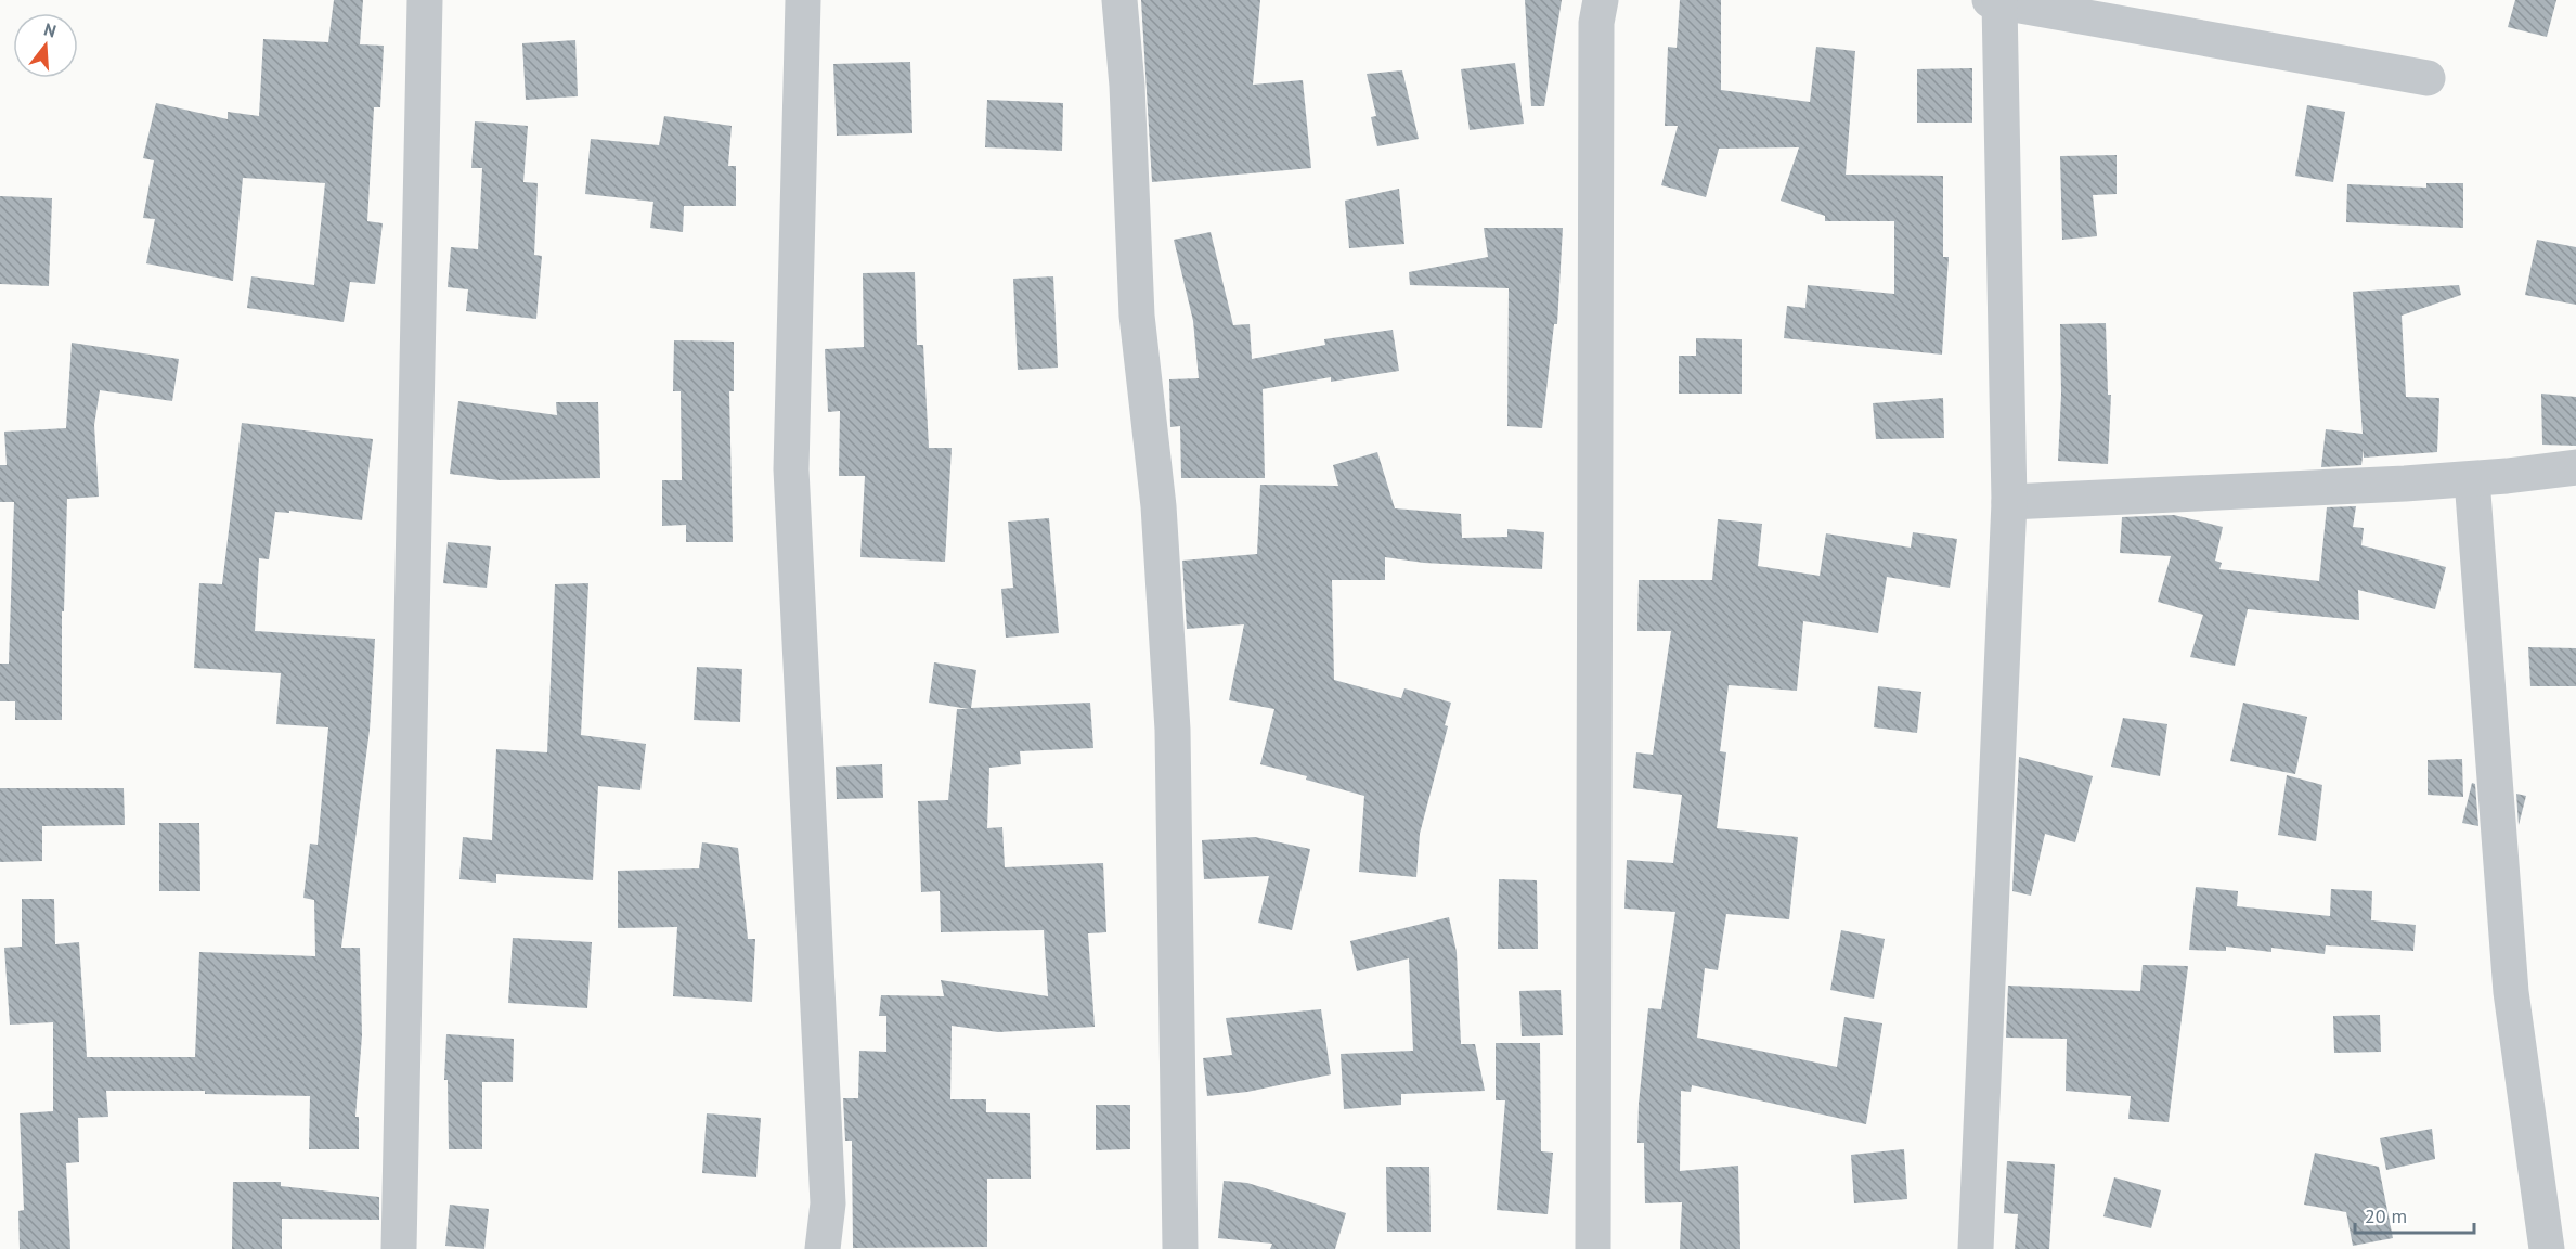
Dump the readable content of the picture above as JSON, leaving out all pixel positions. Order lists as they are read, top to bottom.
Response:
{
  "scale_bar": "20 m",
  "north": "top"
}
